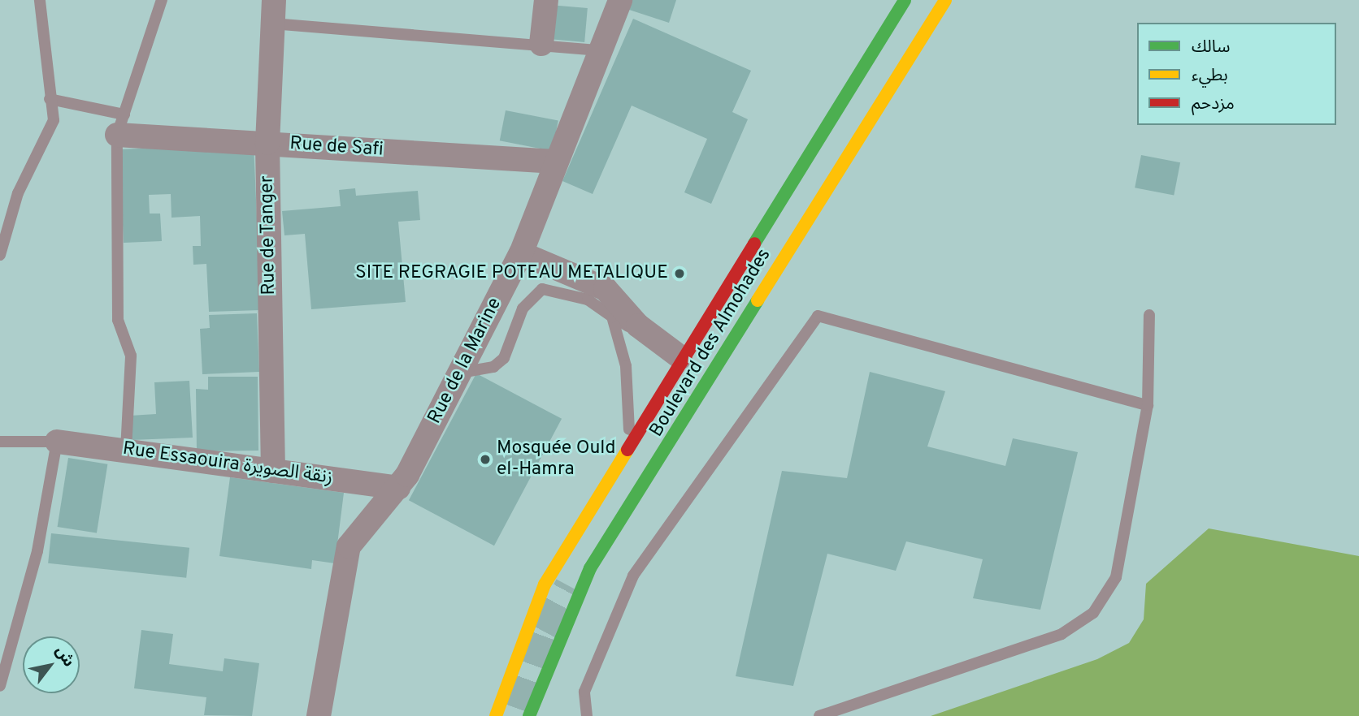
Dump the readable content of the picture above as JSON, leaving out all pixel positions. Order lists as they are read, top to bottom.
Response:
{
  "streets": {
    "main road": ["Boulevard des Almohades"],
    "street": [
      "Rue de Safi",
      "Rue de Tanger",
      "Rue de la Marine",
      "Rue Essaouira زنقة الصويرة"
    ]
  },
  "crossings": [
    ["Rue de Safi", "Rue de Tanger"],
    ["Rue de Safi", "Rue de la Marine"],
    ["Rue de Tanger", "Rue Essaouira زنقة الصويرة"],
    ["Rue de la Marine", "Rue Essaouira زنقة الصويرة"]
  ],
  "places": ["SITE REGRAGIE POTEAU METALIQUE", "Mosquée Ould el-Hamra"],
  "legend": ["سالك", "بطيء", "مزدحم"],
  "north": "top right"
}
